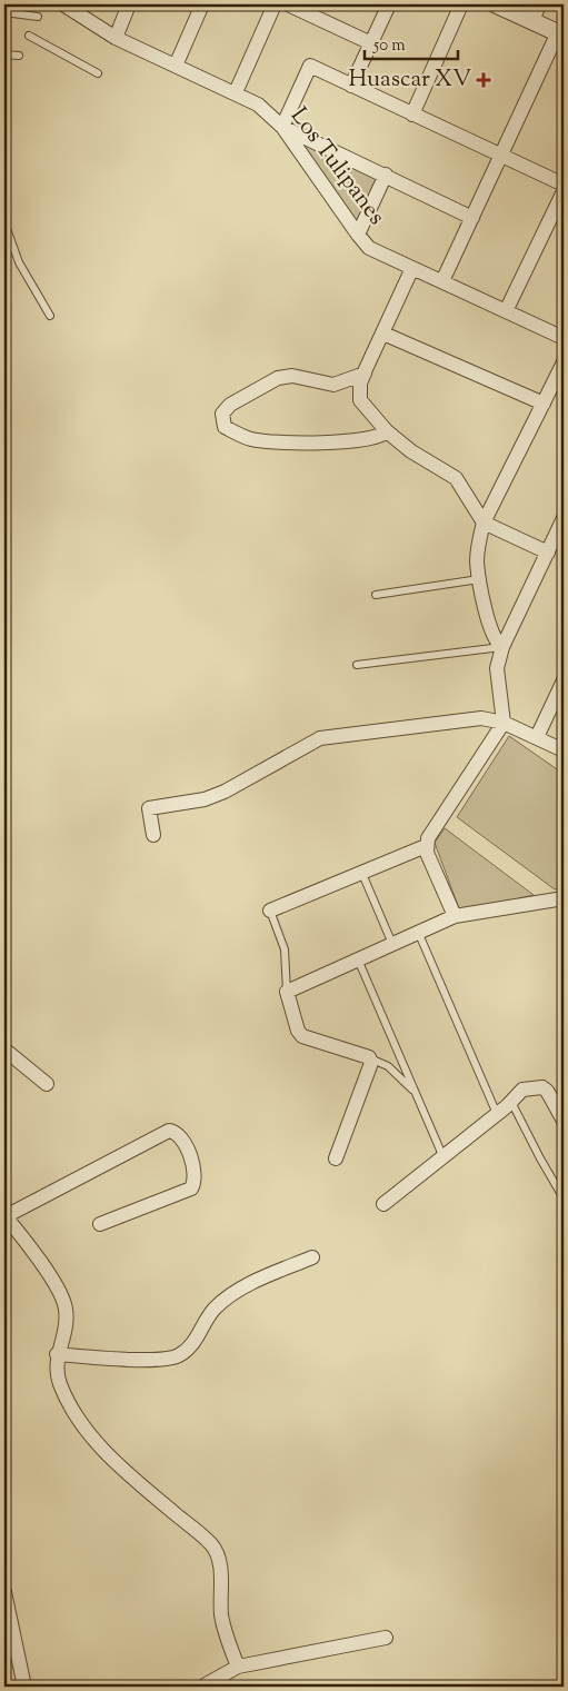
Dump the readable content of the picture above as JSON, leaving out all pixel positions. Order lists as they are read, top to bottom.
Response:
{
  "streets": {
    "street": ["Los Tulipanes"]
  },
  "places": {
    "health": ["Huascar XV"]
  },
  "scale_bar": "50 m"
}
